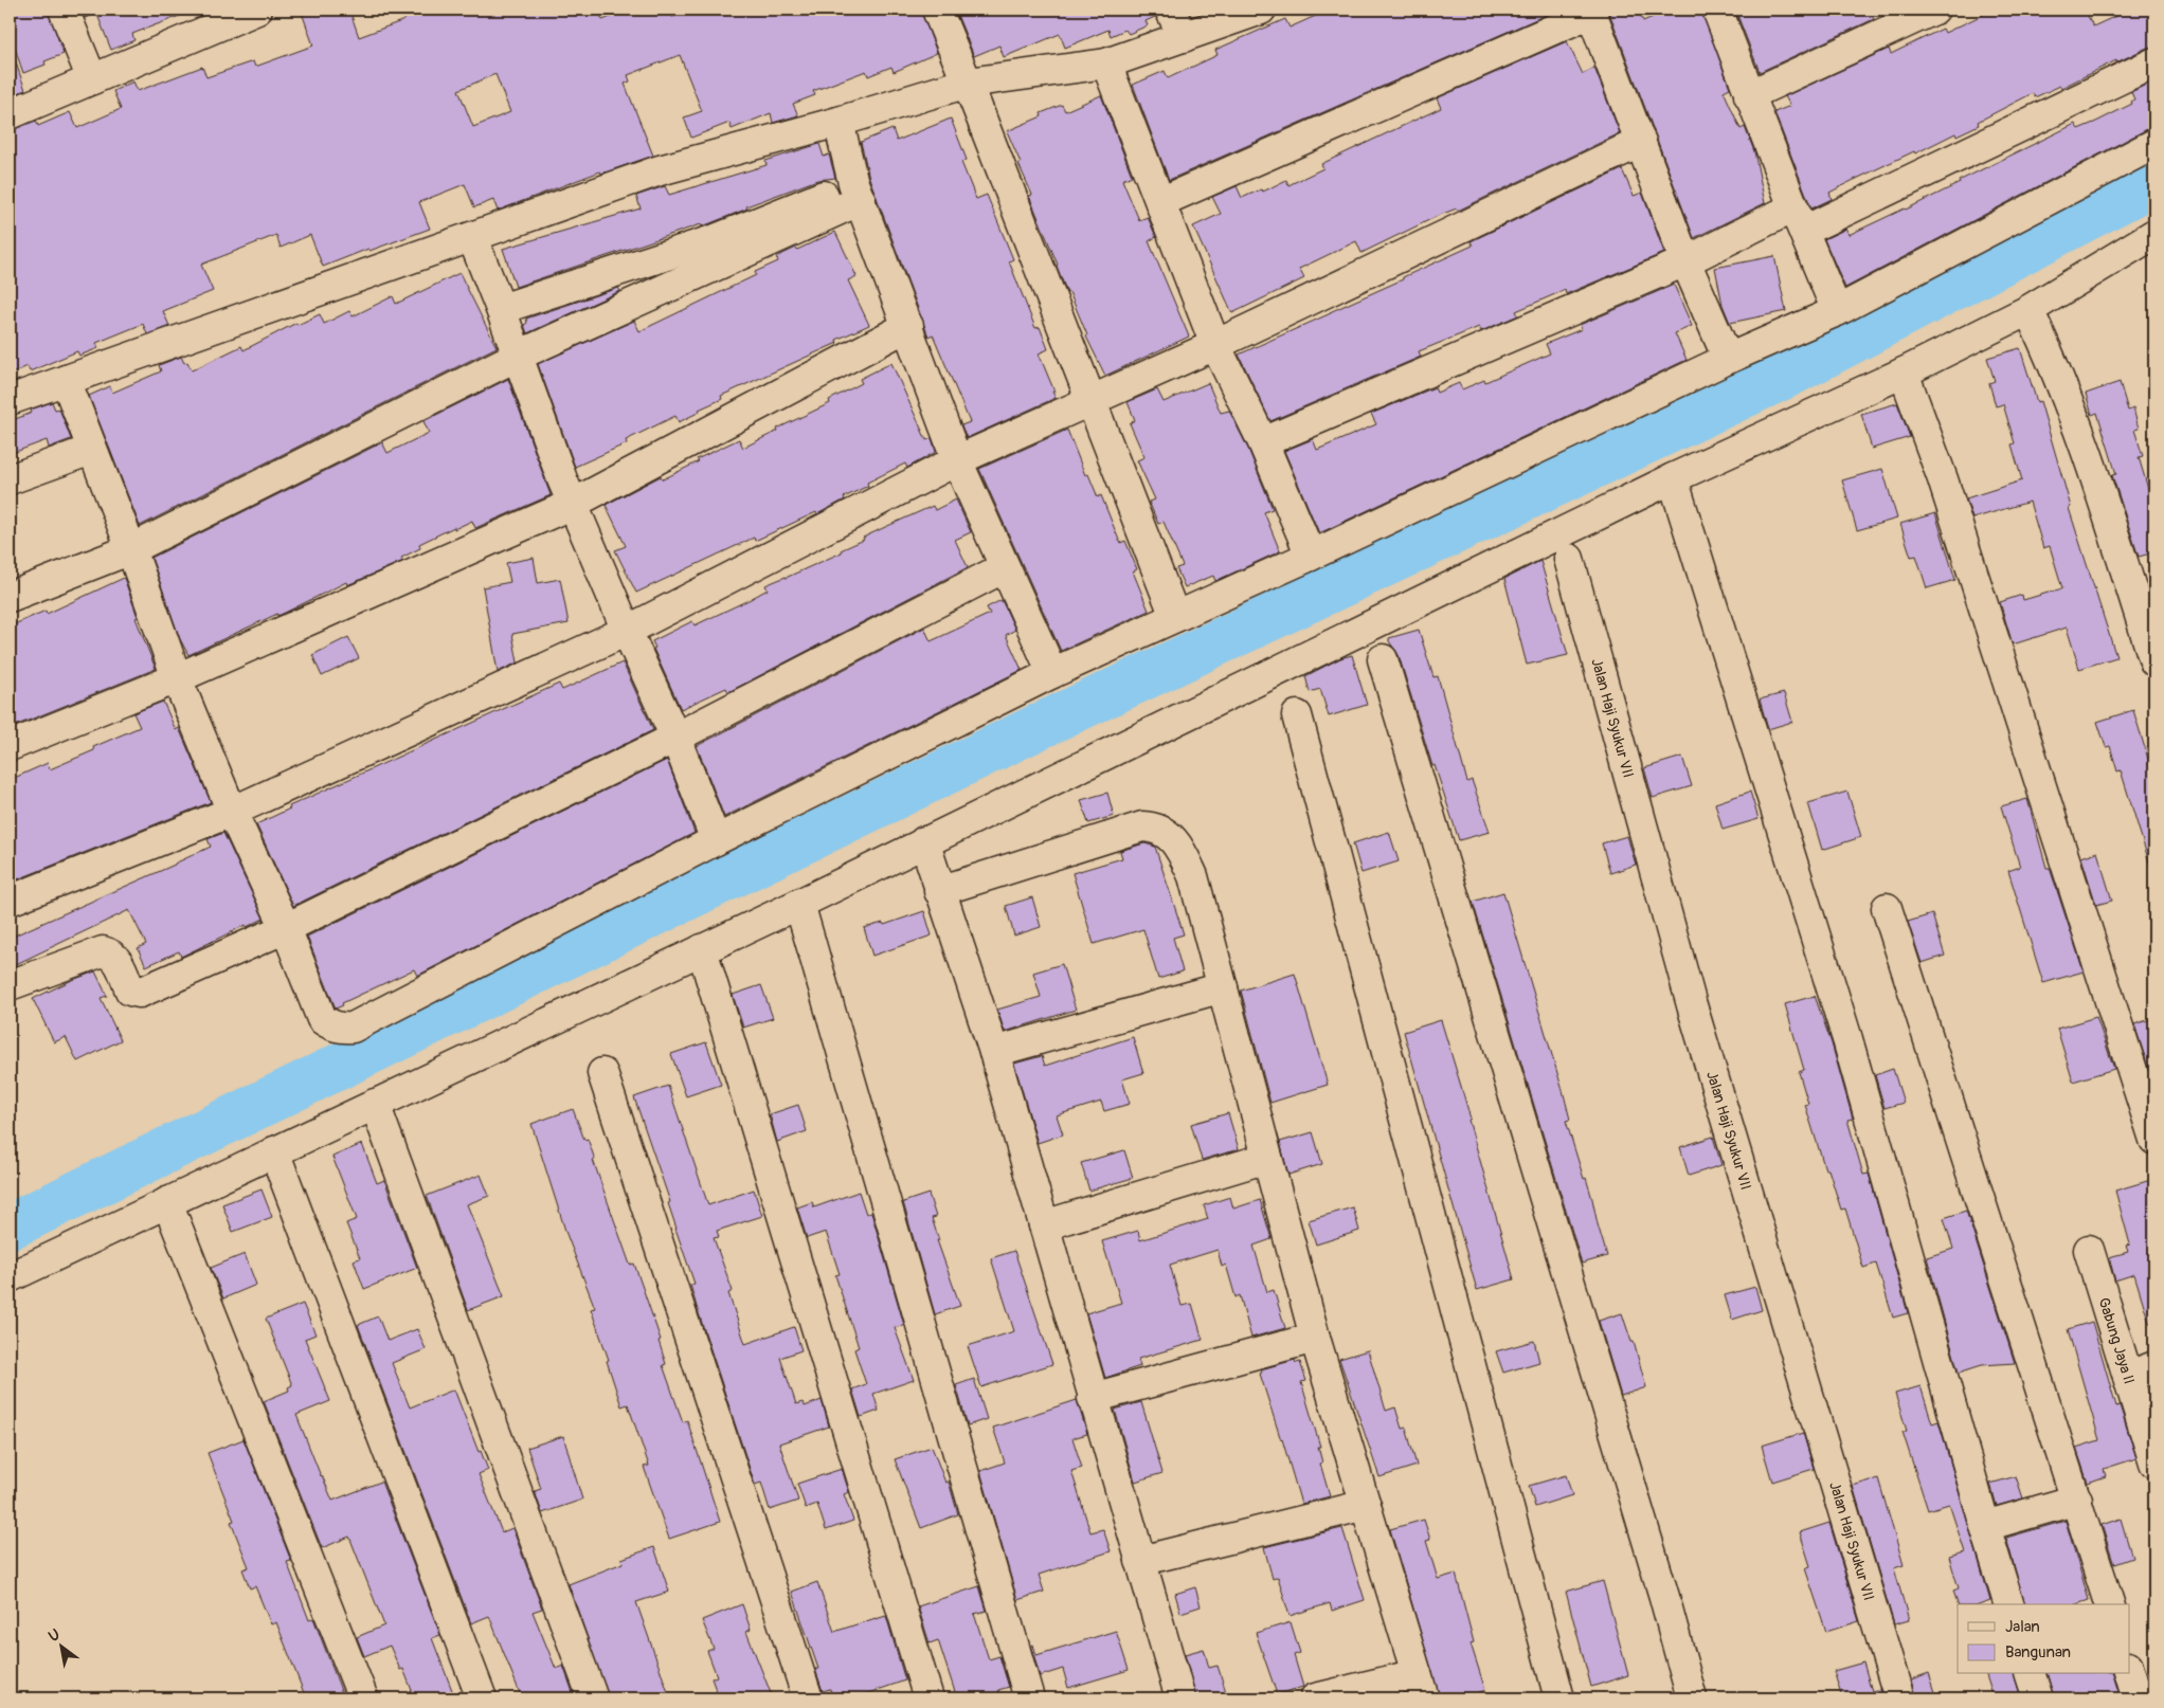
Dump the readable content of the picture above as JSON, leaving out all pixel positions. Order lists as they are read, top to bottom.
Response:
{
  "streets": {
    "street": ["Jalan Haji Syukur VII", "Gabung Jaya II"]
  },
  "legend": ["Jalan", "Bangunan"],
  "north": "top left"
}
